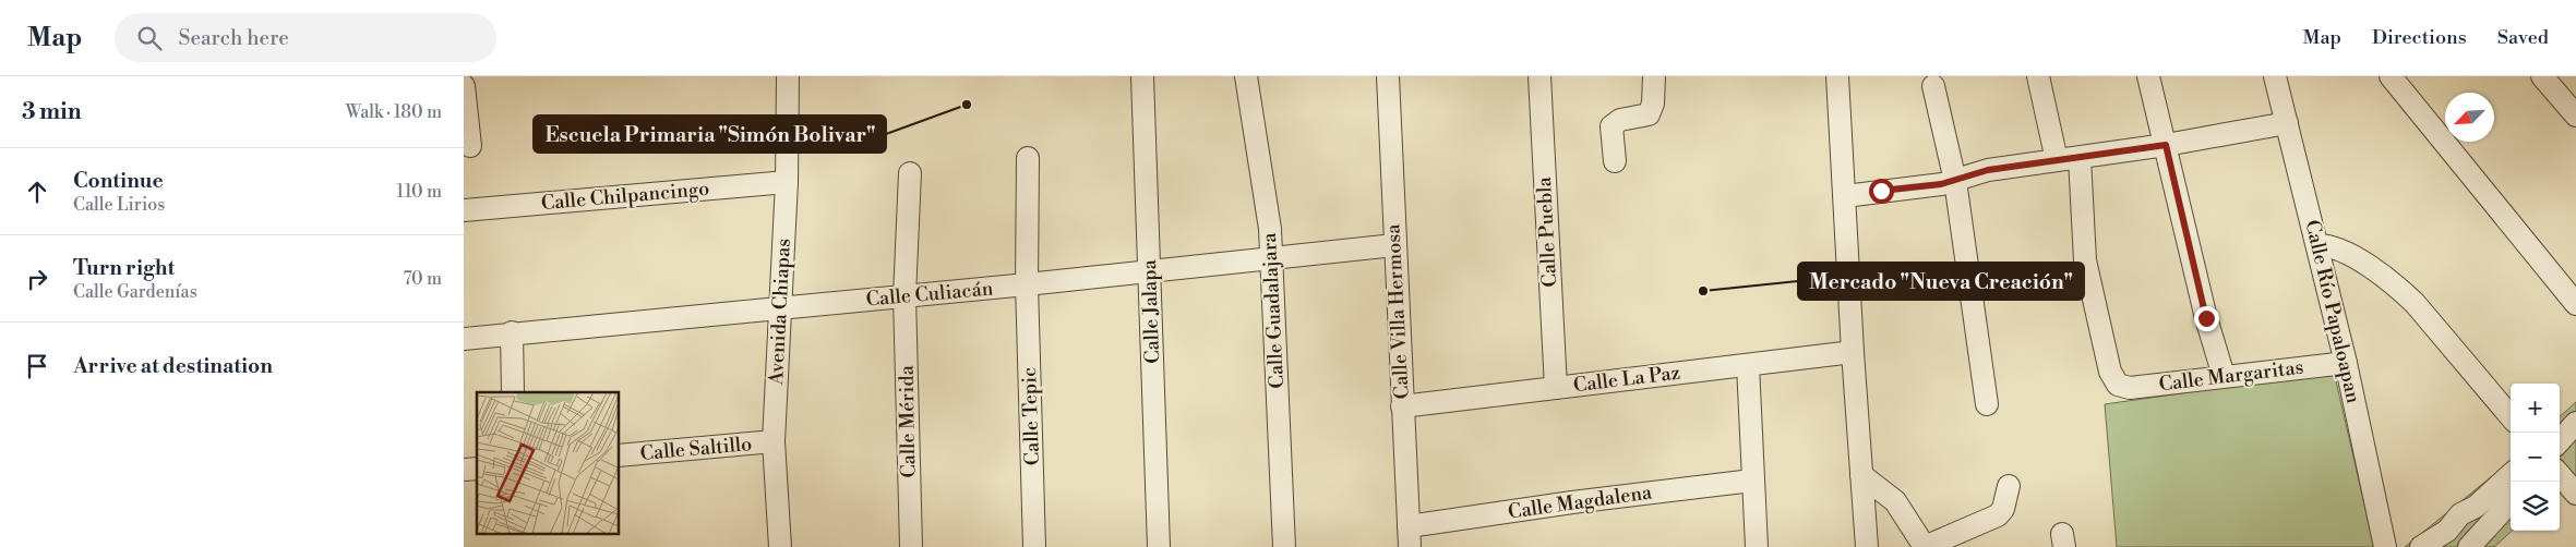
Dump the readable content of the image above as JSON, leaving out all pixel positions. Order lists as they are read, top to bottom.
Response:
{
  "streets": {
    "street": [
      "Calle Chilpancingo",
      "Calle Puebla",
      "Calle Culiacán",
      "Calle Guadalajara",
      "Avenida Chiapas",
      "Calle Jalapa",
      "Calle Villa Hermosa",
      "Calle Río Papaloapan",
      "Calle Margaritas",
      "Calle La Paz",
      "Calle Tepic",
      "Calle Mérida",
      "Calle Saltillo",
      "Calle Magdalena"
    ]
  },
  "crossings": [
    ["Calle Chilpancingo", "Avenida Chiapas"],
    ["Calle Puebla", "Calle La Paz"],
    ["Calle Culiacán", "Calle Guadalajara"],
    ["Calle Culiacán", "Avenida Chiapas"],
    ["Calle Culiacán", "Calle Jalapa"],
    ["Calle Culiacán", "Calle Villa Hermosa"],
    ["Calle Culiacán", "Calle Tepic"],
    ["Calle Culiacán", "Calle Mérida"],
    ["Avenida Chiapas", "Calle Saltillo"],
    ["Calle Villa Hermosa", "Calle La Paz"],
    ["Calle Villa Hermosa", "Calle Magdalena"],
    ["Calle Río Papaloapan", "Calle Margaritas"]
  ],
  "places": ["Escuela Primaria \"Simón Bolivar\"", "Mercado \"Nueva Creación\""],
  "north": "bottom left",
  "page": {
    "header": "Map",
    "search": "Search here",
    "nav": ["Map", "Directions", "Saved"],
    "heading": ["3 min", "Walk · 180 m"],
    "list": [
      ["Continue", "Calle Lirios", "110 m"],
      ["Turn right", "Calle Gardenías", "70 m"],
      "Arrive at destination"
    ],
    "map_buttons": ["+", "−"]
  }
}
